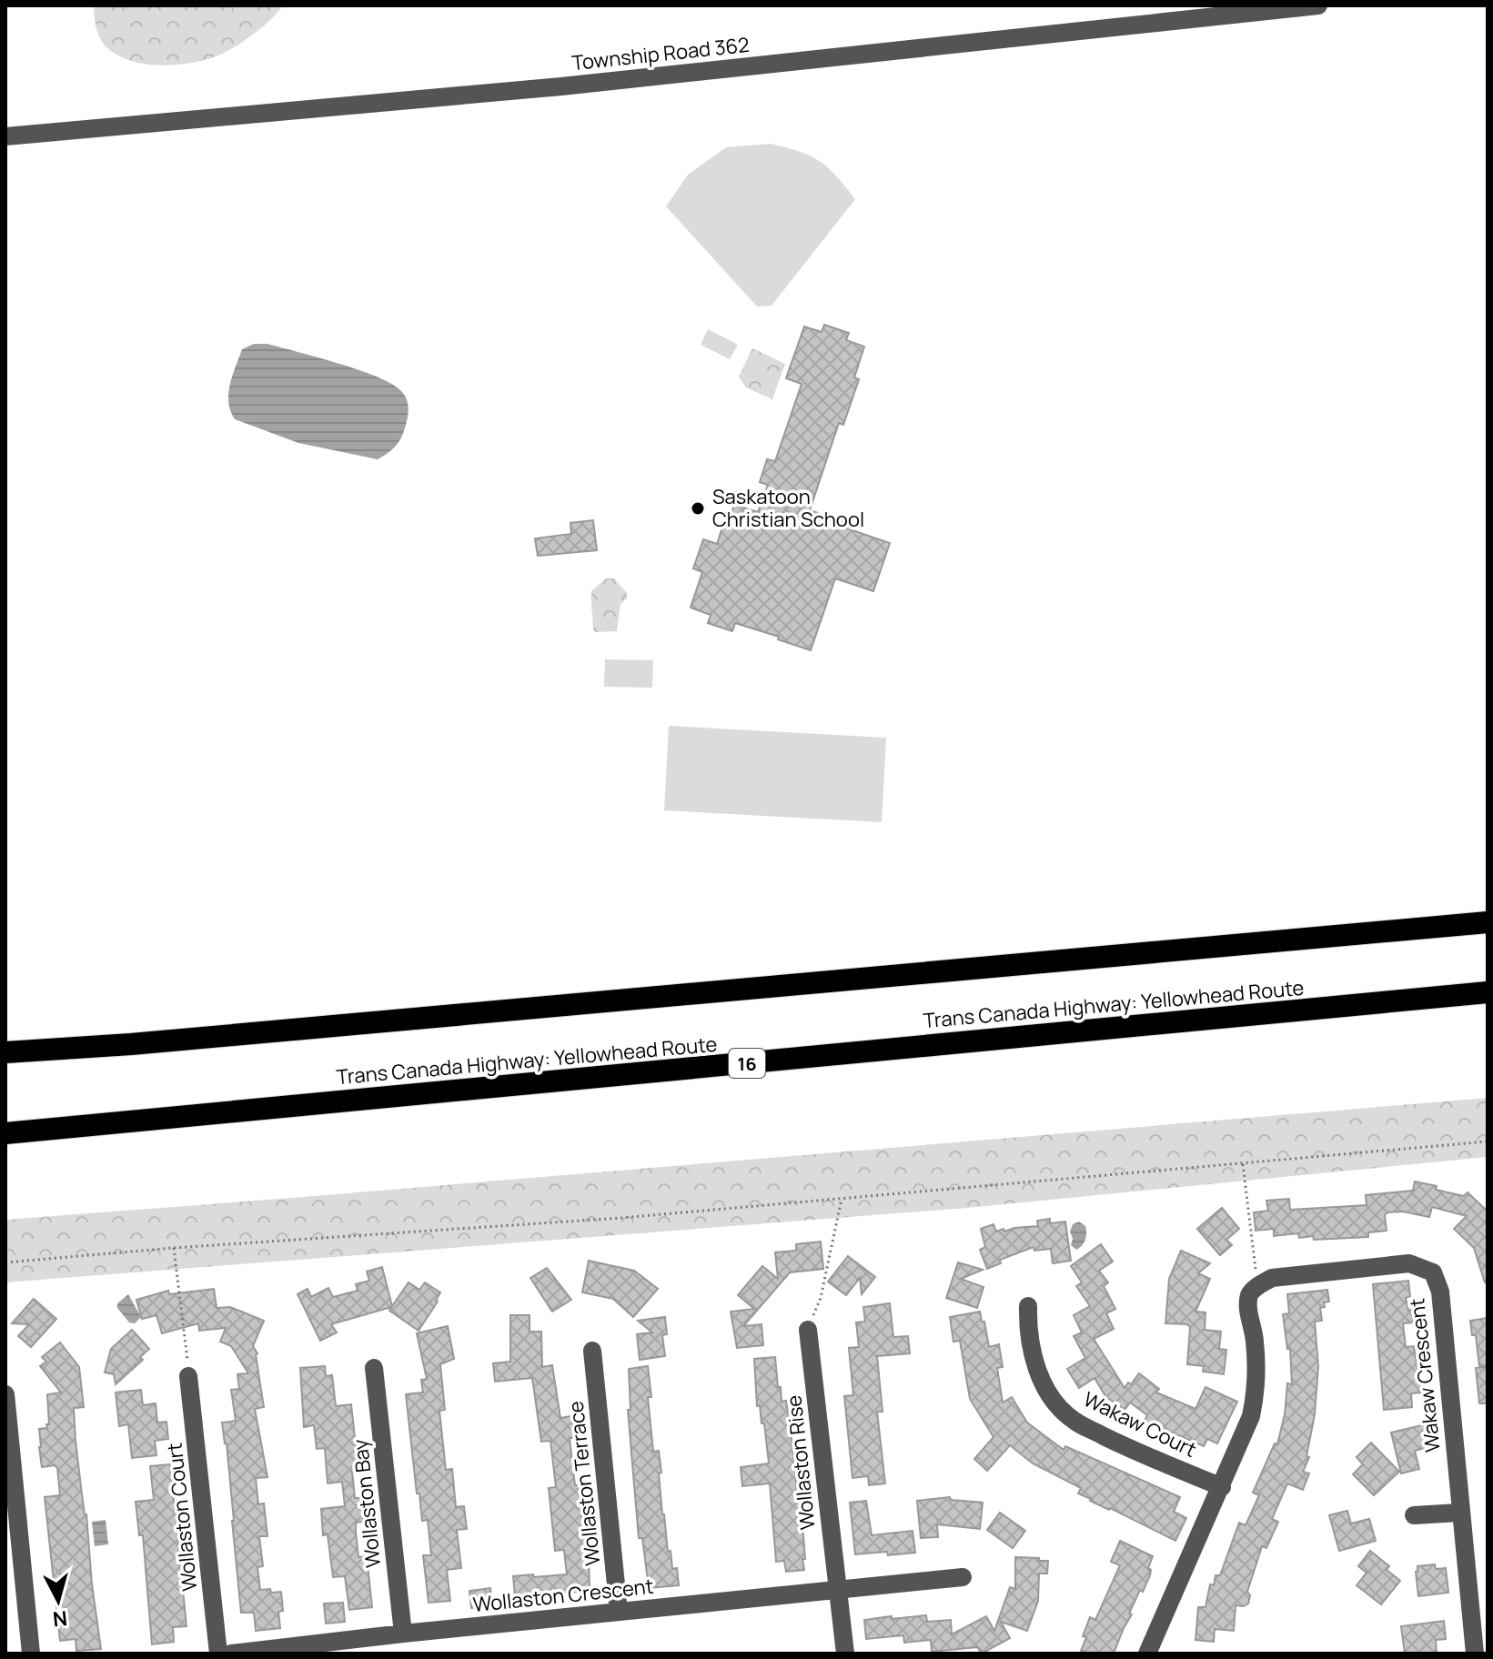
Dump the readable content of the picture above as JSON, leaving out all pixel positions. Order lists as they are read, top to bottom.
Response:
{
  "streets": {
    "highway": ["Trans Canada Highway: Yellowhead Route", "16"],
    "street": [
      "Township Road 362",
      "Wakaw Crescent",
      "Wakaw Court",
      "Wollaston Rise",
      "Wollaston Terrace",
      "Wollaston Bay",
      "Wollaston Court",
      "Wollaston Crescent"
    ]
  },
  "crossings": [
    ["Wakaw Crescent", "Wakaw Court"],
    ["Wollaston Rise", "Wollaston Crescent"],
    ["Wollaston Terrace", "Wollaston Crescent"],
    ["Wollaston Bay", "Wollaston Crescent"]
  ],
  "places": ["Saskatoon Christian School"],
  "north": "bottom"
}
